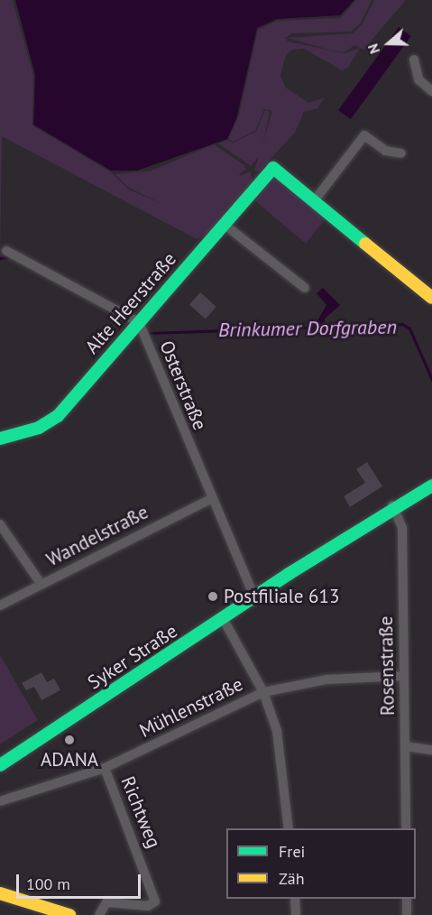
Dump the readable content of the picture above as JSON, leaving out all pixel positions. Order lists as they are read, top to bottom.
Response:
{
  "streets": {
    "street": [
      "Alte Heerstraße",
      "Osterstraße",
      "Wandelstraße",
      "Syker Straße",
      "Rosenstraße",
      "Mühlenstraße",
      "Richtweg"
    ]
  },
  "crossings": [
    ["Alte Heerstraße", "Osterstraße"],
    ["Osterstraße", "Wandelstraße"],
    ["Osterstraße", "Syker Straße"],
    ["Syker Straße", "Rosenstraße"],
    ["Rosenstraße", "Mühlenstraße"],
    ["Mühlenstraße", "Richtweg"]
  ],
  "water": ["Brinkumer Dorfgraben"],
  "places": ["Postfiliale 613", "ADANA"],
  "legend": ["Frei", "Zäh"],
  "scale_bar": "100 m",
  "north": "left"
}
